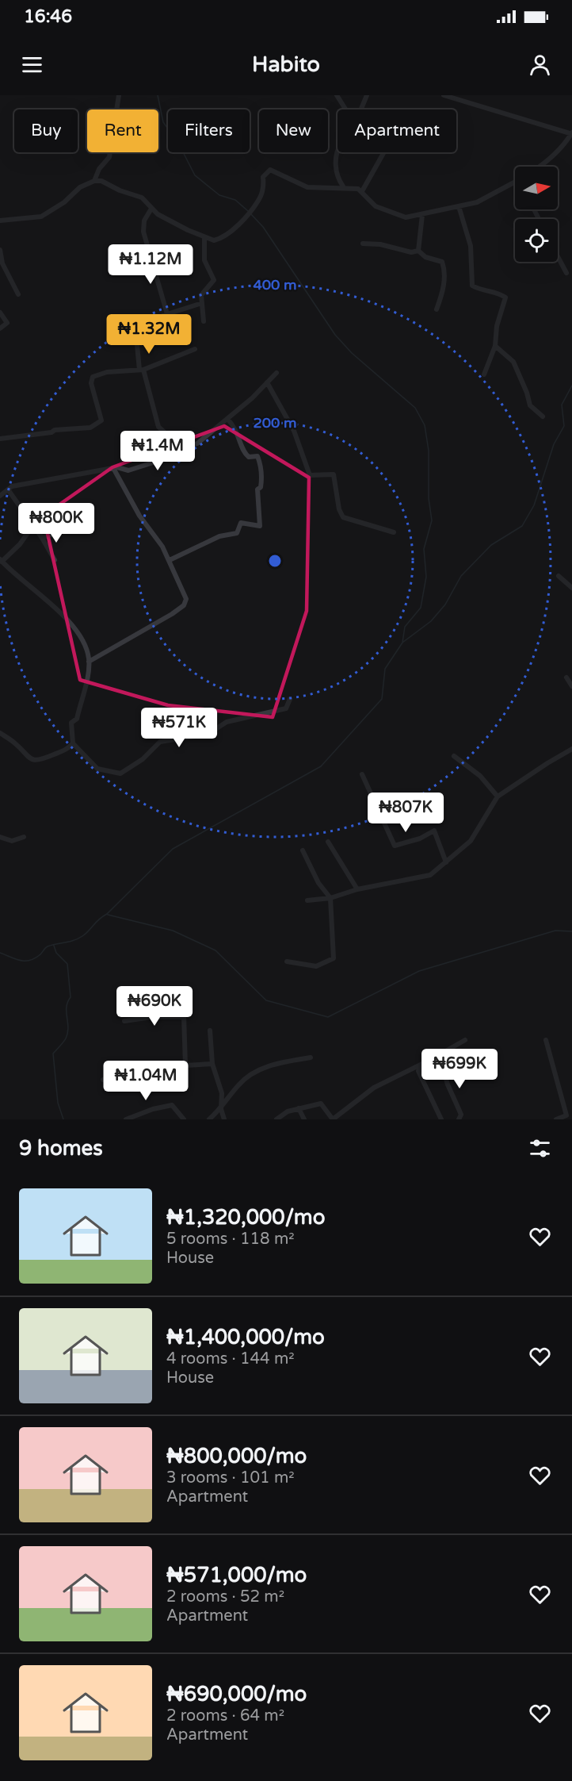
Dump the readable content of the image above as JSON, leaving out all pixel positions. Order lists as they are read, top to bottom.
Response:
{
  "north": "right",
  "page": {
    "status": "16:46",
    "header": "Habito",
    "chip": [
      "Buy",
      "Rent",
      "Filters",
      "New",
      "Apartment"
    ],
    "price": [
      "₦1.12M",
      "₦1.32M",
      "₦1.4M",
      "₦800K",
      "₦571K",
      "₦807K",
      "₦690K",
      "₦699K",
      "₦1.04M"
    ],
    "heading": "9 homes",
    "list": [
      {
        "name": "₦1,320,000/mo",
        "note": "5 rooms · 118 m² · House"
      },
      {
        "name": "₦1,400,000/mo",
        "note": "4 rooms · 144 m² · House"
      },
      {
        "name": "₦800,000/mo",
        "note": "3 rooms · 101 m² · Apartment"
      },
      {
        "name": "₦571,000/mo",
        "note": "2 rooms · 52 m² · Apartment"
      },
      {
        "name": "₦690,000/mo",
        "note": "2 rooms · 64 m² · Apartment"
      }
    ]
  },
  "rings": ["400 m", "200 m"]
}
